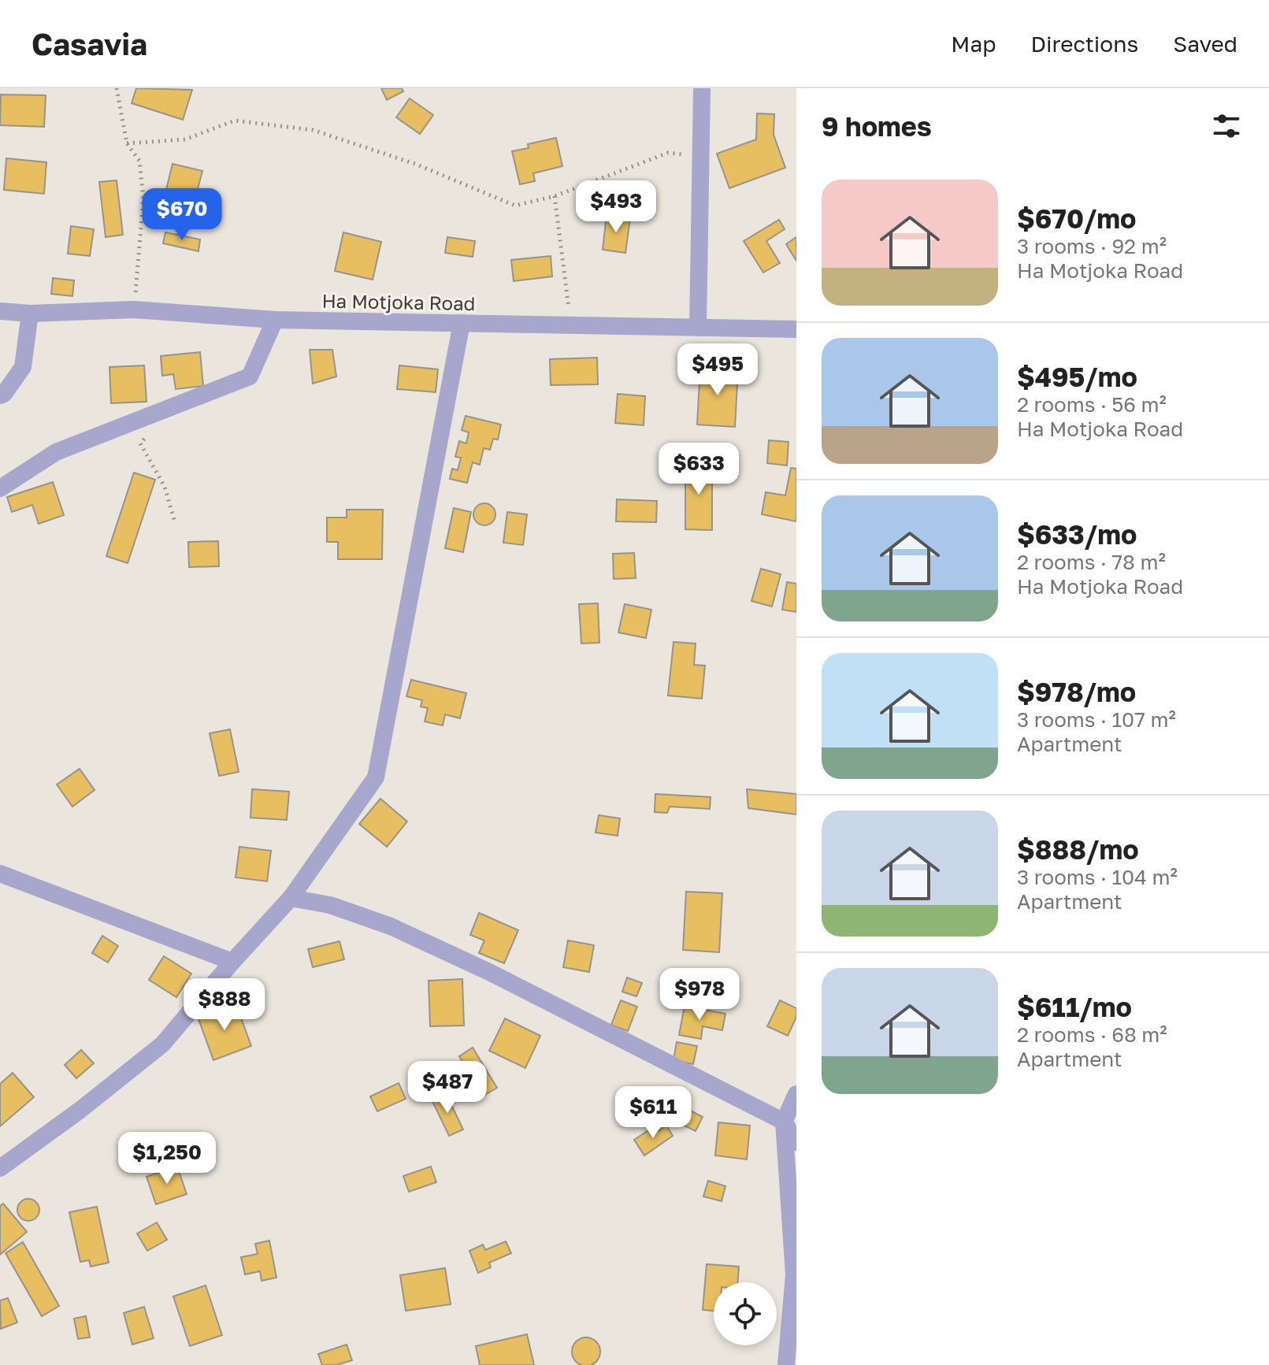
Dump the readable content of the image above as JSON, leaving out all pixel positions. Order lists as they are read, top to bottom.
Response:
{
  "streets": {
    "street": ["Ha Motjoka Road"]
  },
  "page": {
    "header": "Casavia",
    "nav": ["Map", "Directions", "Saved"],
    "heading": "9 homes",
    "list": [
      {
        "name": "$670/mo",
        "note": "3 rooms · 92 m² · Ha Motjoka Road"
      },
      {
        "name": "$495/mo",
        "note": "2 rooms · 56 m² · Ha Motjoka Road"
      },
      {
        "name": "$633/mo",
        "note": "2 rooms · 78 m² · Ha Motjoka Road"
      },
      {
        "name": "$978/mo",
        "note": "3 rooms · 107 m² · Apartment"
      },
      {
        "name": "$888/mo",
        "note": "3 rooms · 104 m² · Apartment"
      },
      {
        "name": "$611/mo",
        "note": "2 rooms · 68 m² · Apartment"
      }
    ],
    "price": [
      "$493",
      "$670",
      "$495",
      "$633",
      "$978",
      "$888",
      "$487",
      "$611",
      "$1,250"
    ]
  }
}
